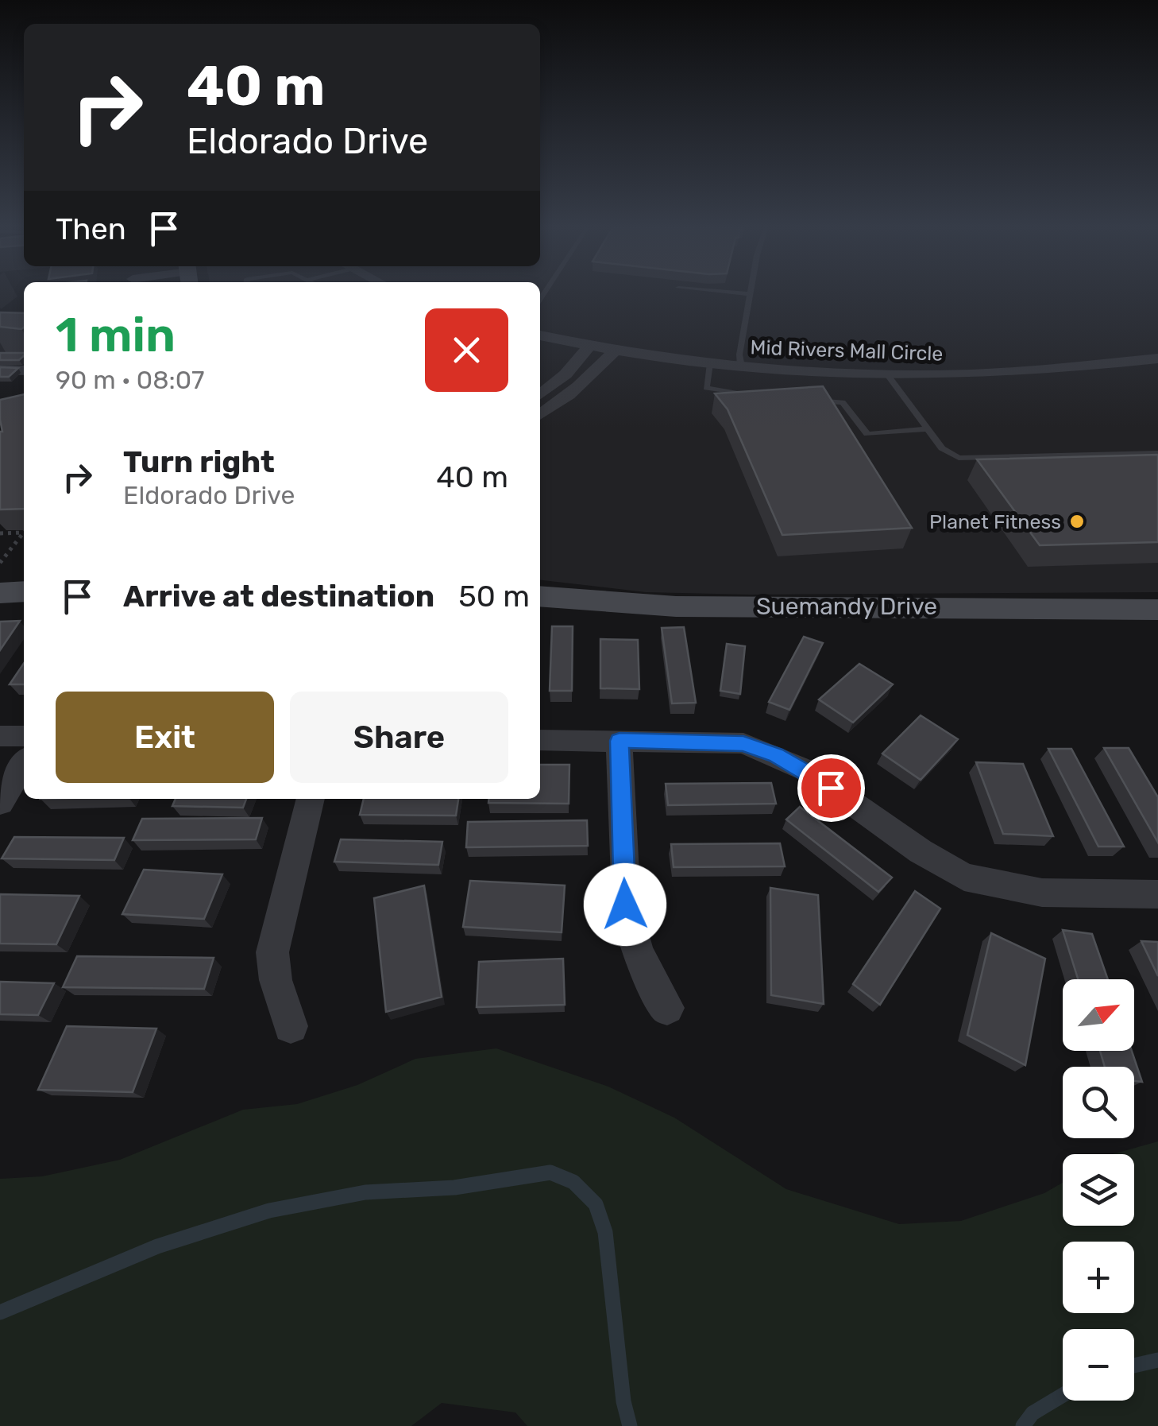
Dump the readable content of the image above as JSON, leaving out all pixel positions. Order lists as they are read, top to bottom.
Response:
{
  "streets": {
    "street": ["Mid Rivers Mall Circle", "Suemandy Drive"]
  },
  "places": ["Planet Fitness"],
  "north": "top right",
  "page": {
    "turn": ["40 m", "Eldorado Drive"],
    "then": "Then",
    "heading": ["1 min", "90 m · 08:07"],
    "list": [
      {
        "name": "Turn right",
        "note": "Eldorado Drive",
        "value": "40 m"
      },
      {
        "name": "Arrive at destination",
        "value": "50 m"
      }
    ],
    "buttons": ["Exit", "Share"],
    "map_buttons": ["+", "−"]
  }
}
